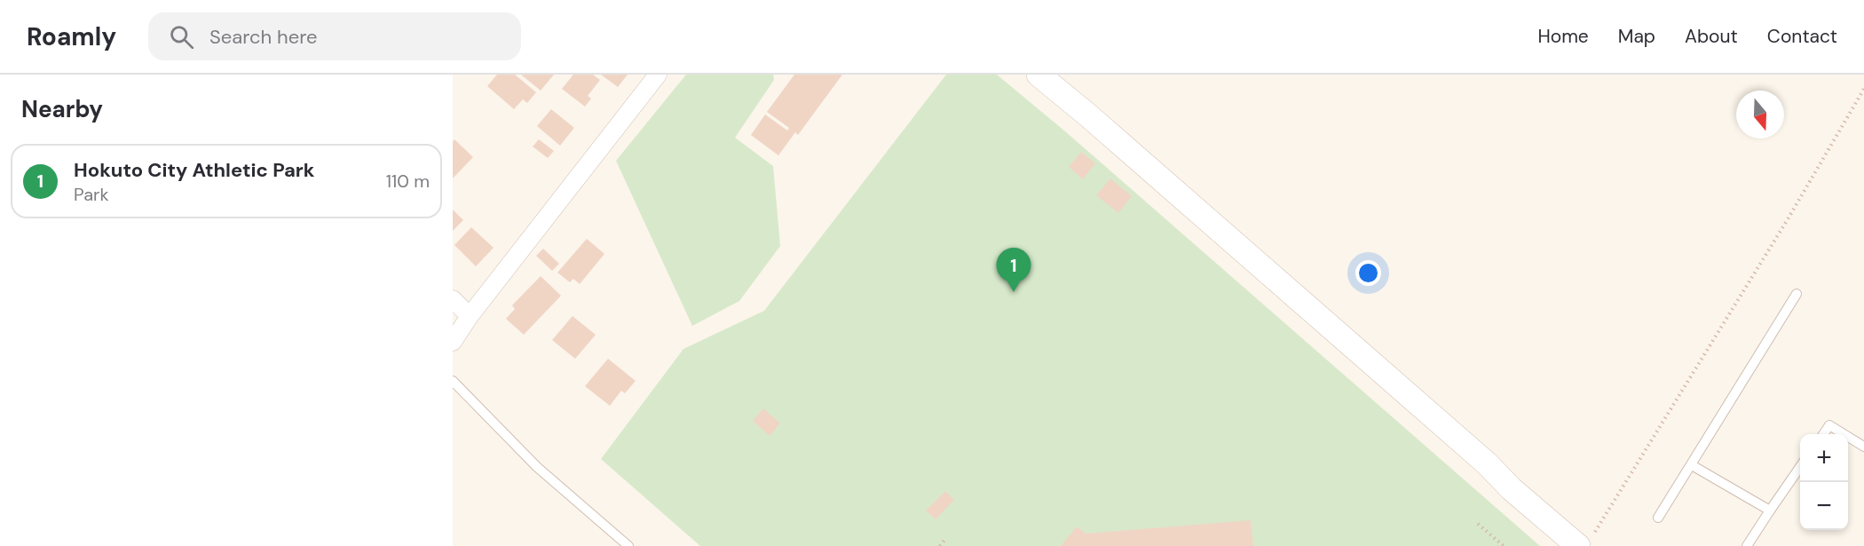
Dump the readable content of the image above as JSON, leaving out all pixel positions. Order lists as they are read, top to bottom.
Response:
{
  "north": "bottom",
  "page": {
    "header": "Roamly",
    "search": "Search here",
    "nav": [
      "Home",
      "Map",
      "About",
      "Contact"
    ],
    "heading": "Nearby",
    "list": [
      {
        "mark": "1",
        "name": "Hokuto City Athletic Park",
        "note": "Park",
        "value": "110 m"
      }
    ],
    "pins": "1",
    "map_buttons": ["+", "−"]
  }
}
